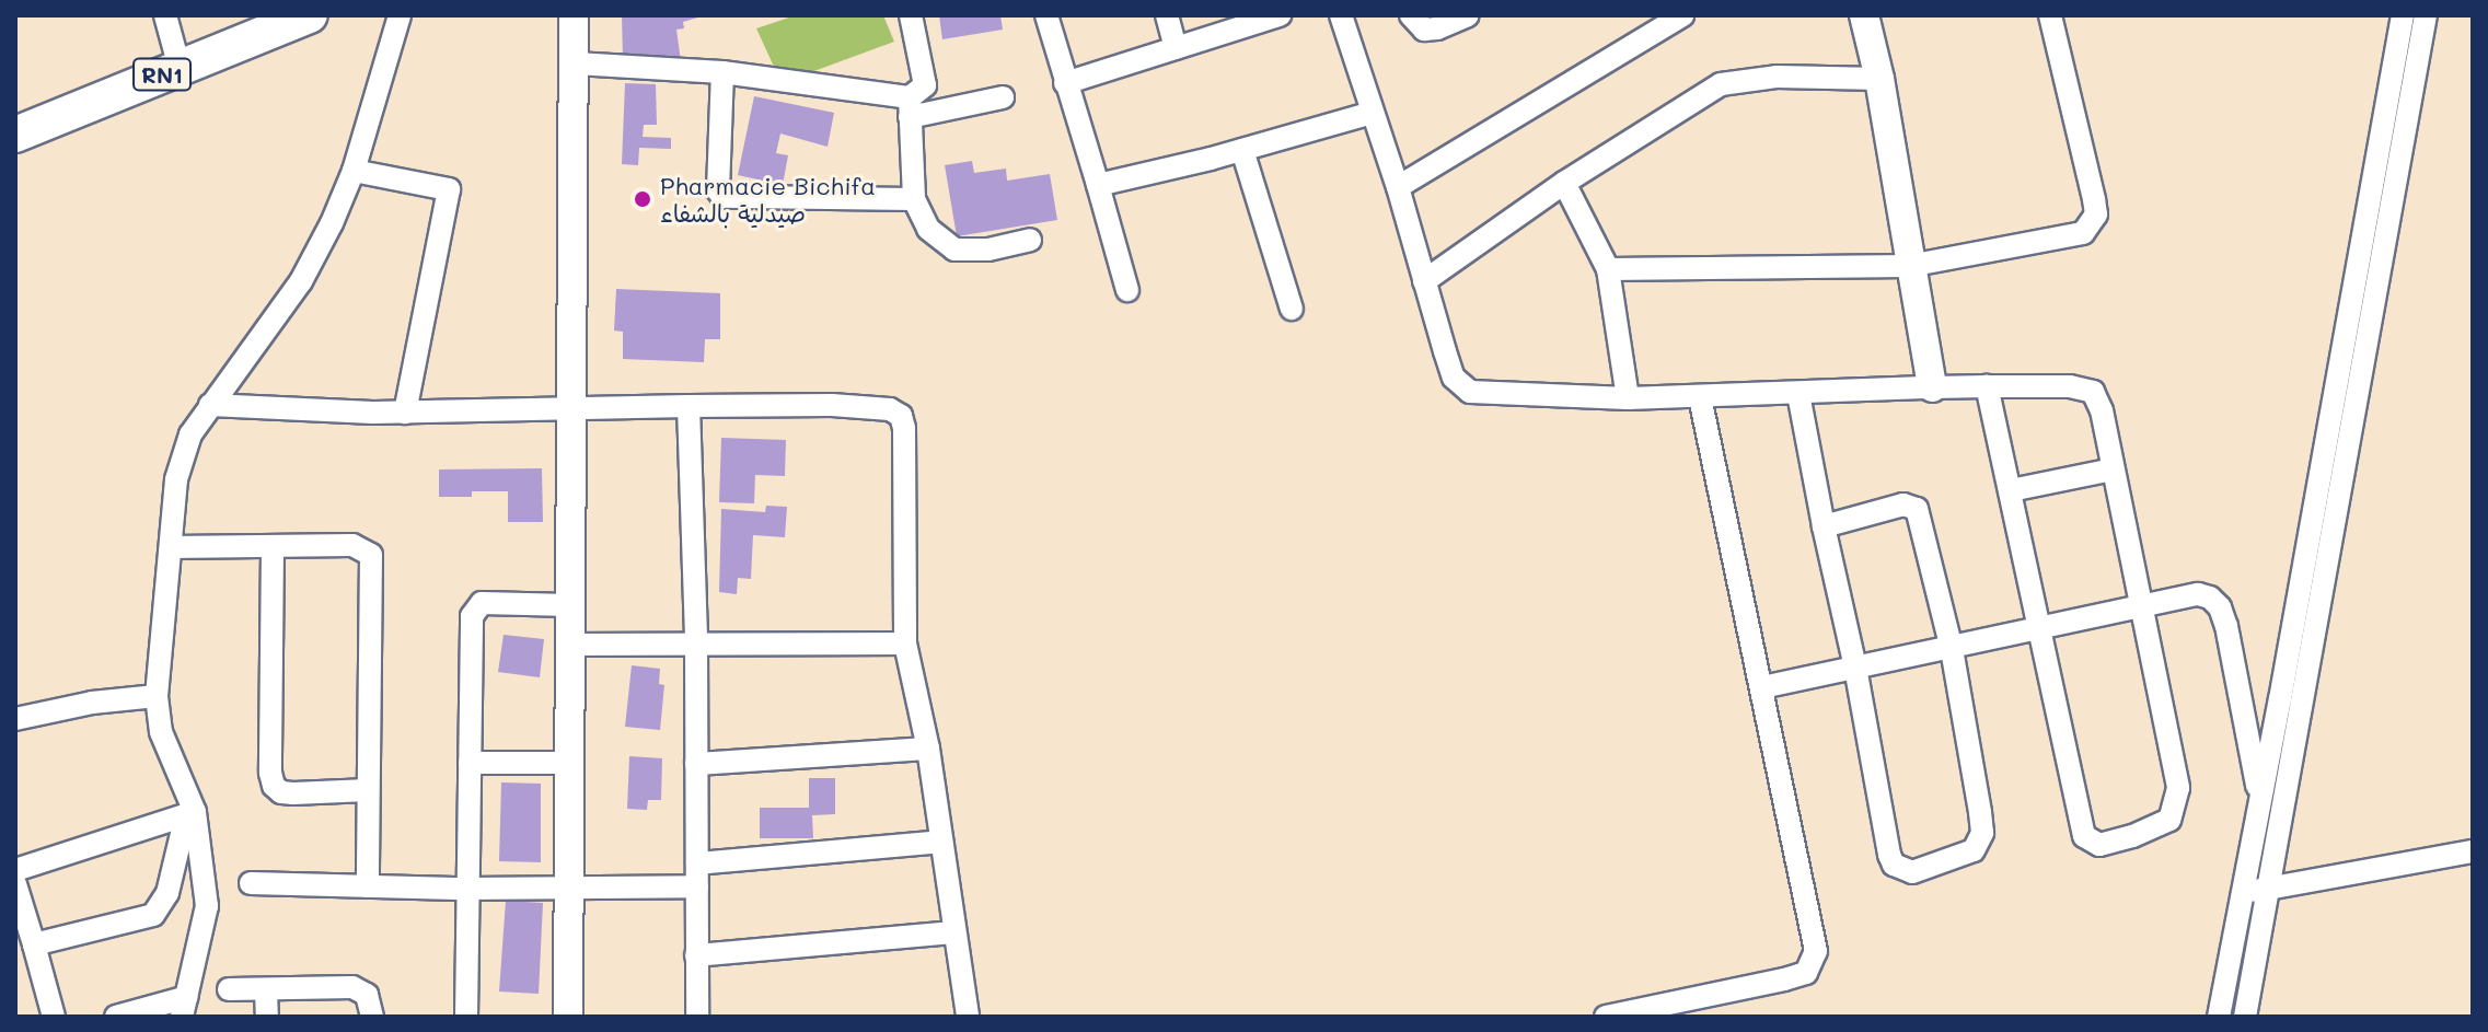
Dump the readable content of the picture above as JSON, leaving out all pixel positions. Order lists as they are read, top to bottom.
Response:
{
  "streets": {
    "main road": ["RN1"]
  },
  "places": ["Pharmacie Bichifa صيدلية بالشفاء"]
}
